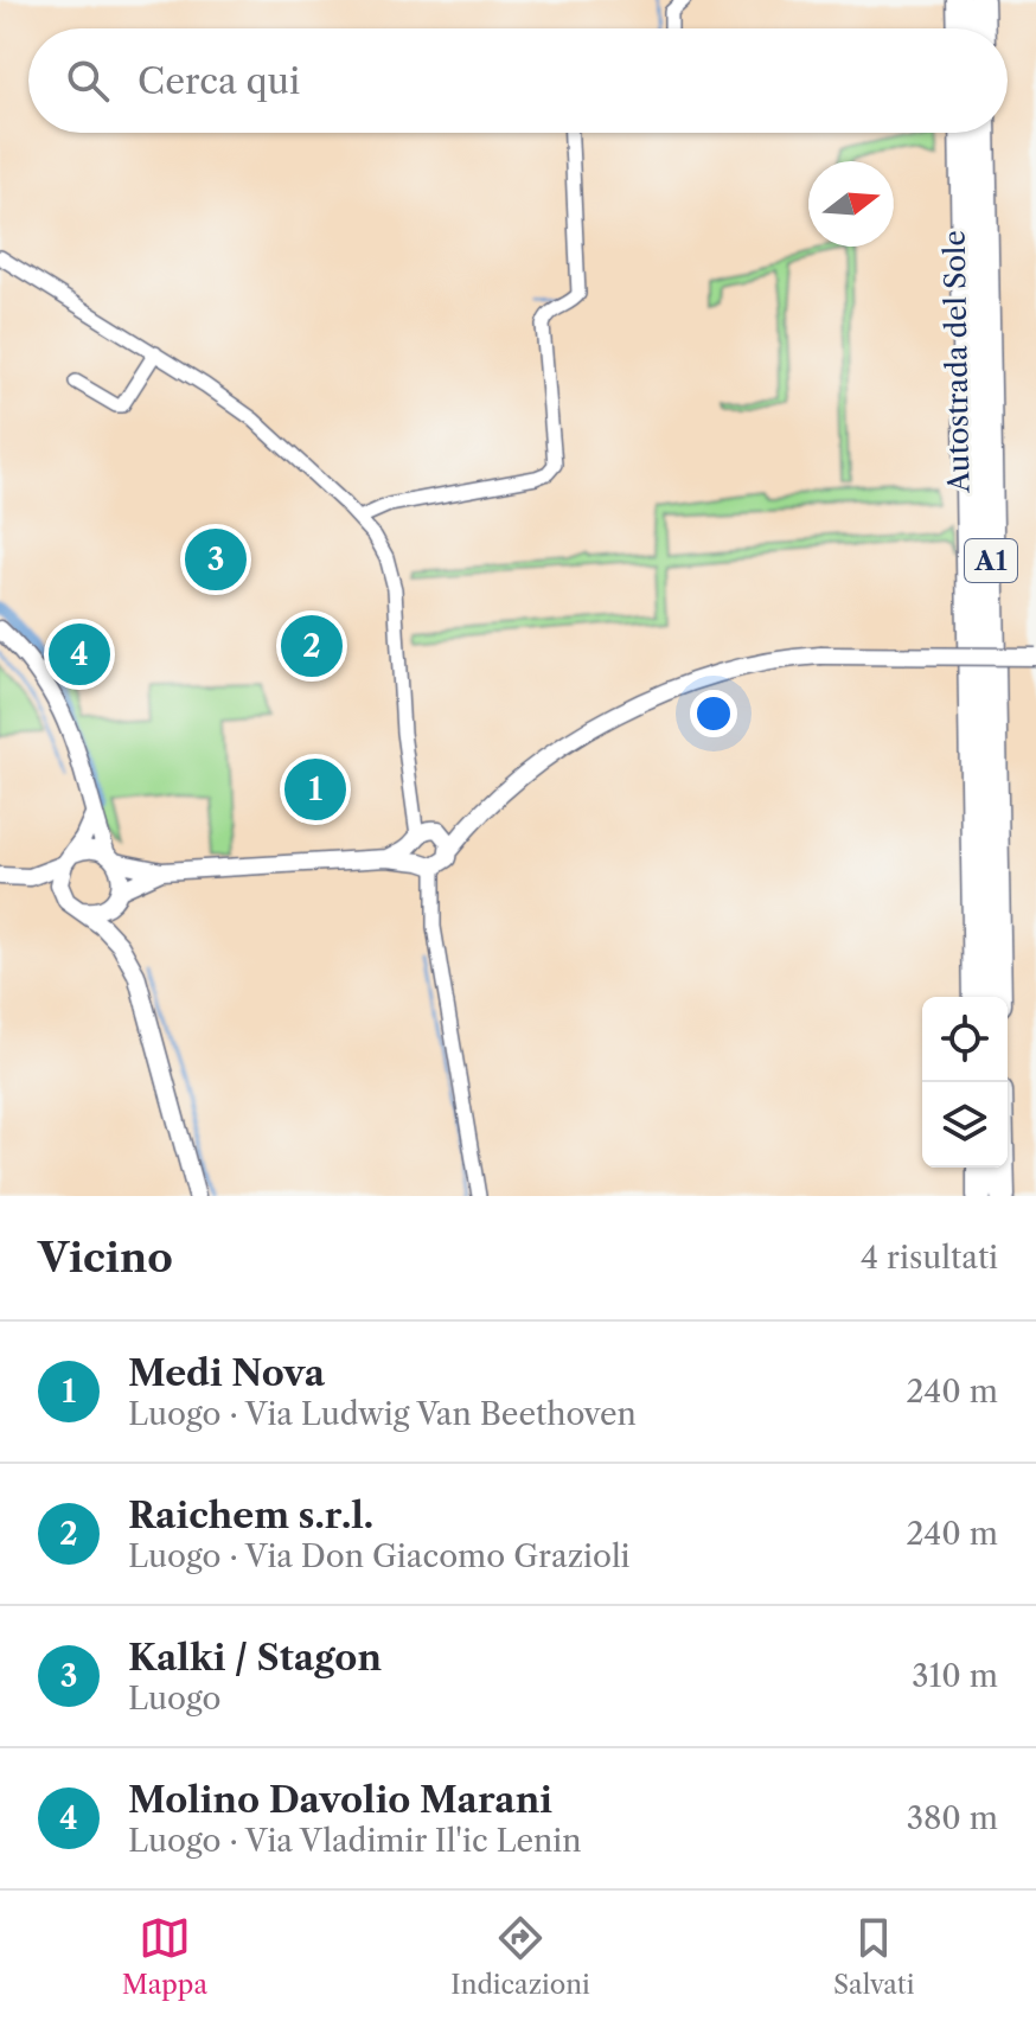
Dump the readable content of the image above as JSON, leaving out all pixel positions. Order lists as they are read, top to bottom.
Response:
{
  "streets": {
    "highway": ["Autostrada del Sole", "A1"]
  },
  "north": "right",
  "page": {
    "search": "Cerca qui",
    "pins": [
      "3",
      "2",
      "4",
      "1"
    ],
    "heading": ["Vicino", "4 risultati"],
    "list": [
      {
        "mark": "1",
        "name": "Medi Nova",
        "note": "Luogo · Via Ludwig Van Beethoven",
        "value": "240 m"
      },
      {
        "mark": "2",
        "name": "Raichem s.r.l.",
        "note": "Luogo · Via Don Giacomo Grazioli",
        "value": "240 m"
      },
      {
        "mark": "3",
        "name": "Kalki / Stagon",
        "note": "Luogo",
        "value": "310 m"
      },
      {
        "mark": "4",
        "name": "Molino Davolio Marani",
        "note": "Luogo · Via Vladimir Il'ic Lenin",
        "value": "380 m"
      }
    ],
    "nav": ["Mappa", "Indicazioni", "Salvati"]
  }
}
